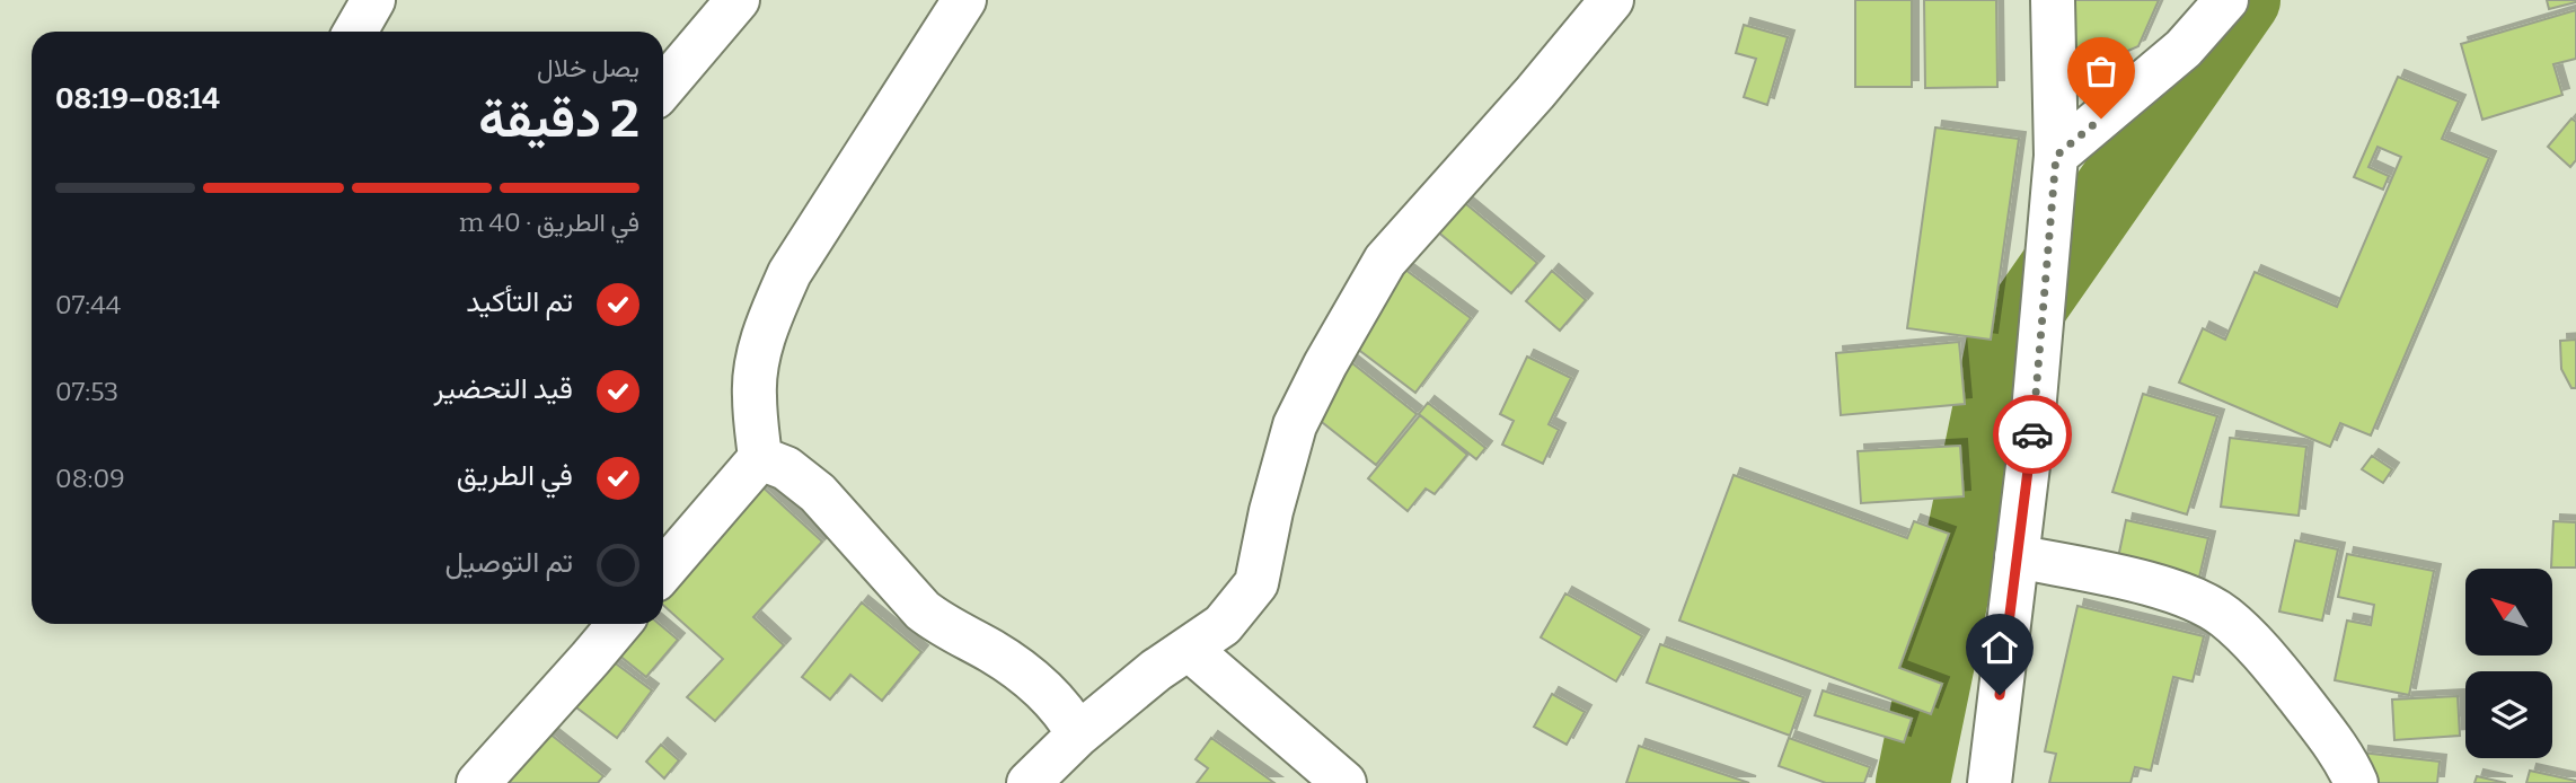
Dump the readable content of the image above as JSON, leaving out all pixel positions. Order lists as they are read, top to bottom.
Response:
{
  "north": "top left",
  "page": {
    "heading": ["2 دقيقة", "يصل خلال", "08:14–08:19"],
    "bar": "في الطريق · 40 m",
    "list": [
      ["تم التأكيد", "07:44"],
      ["قيد التحضير", "07:53"],
      ["في الطريق", "08:09"],
      "تم التوصيل"
    ]
  }
}
